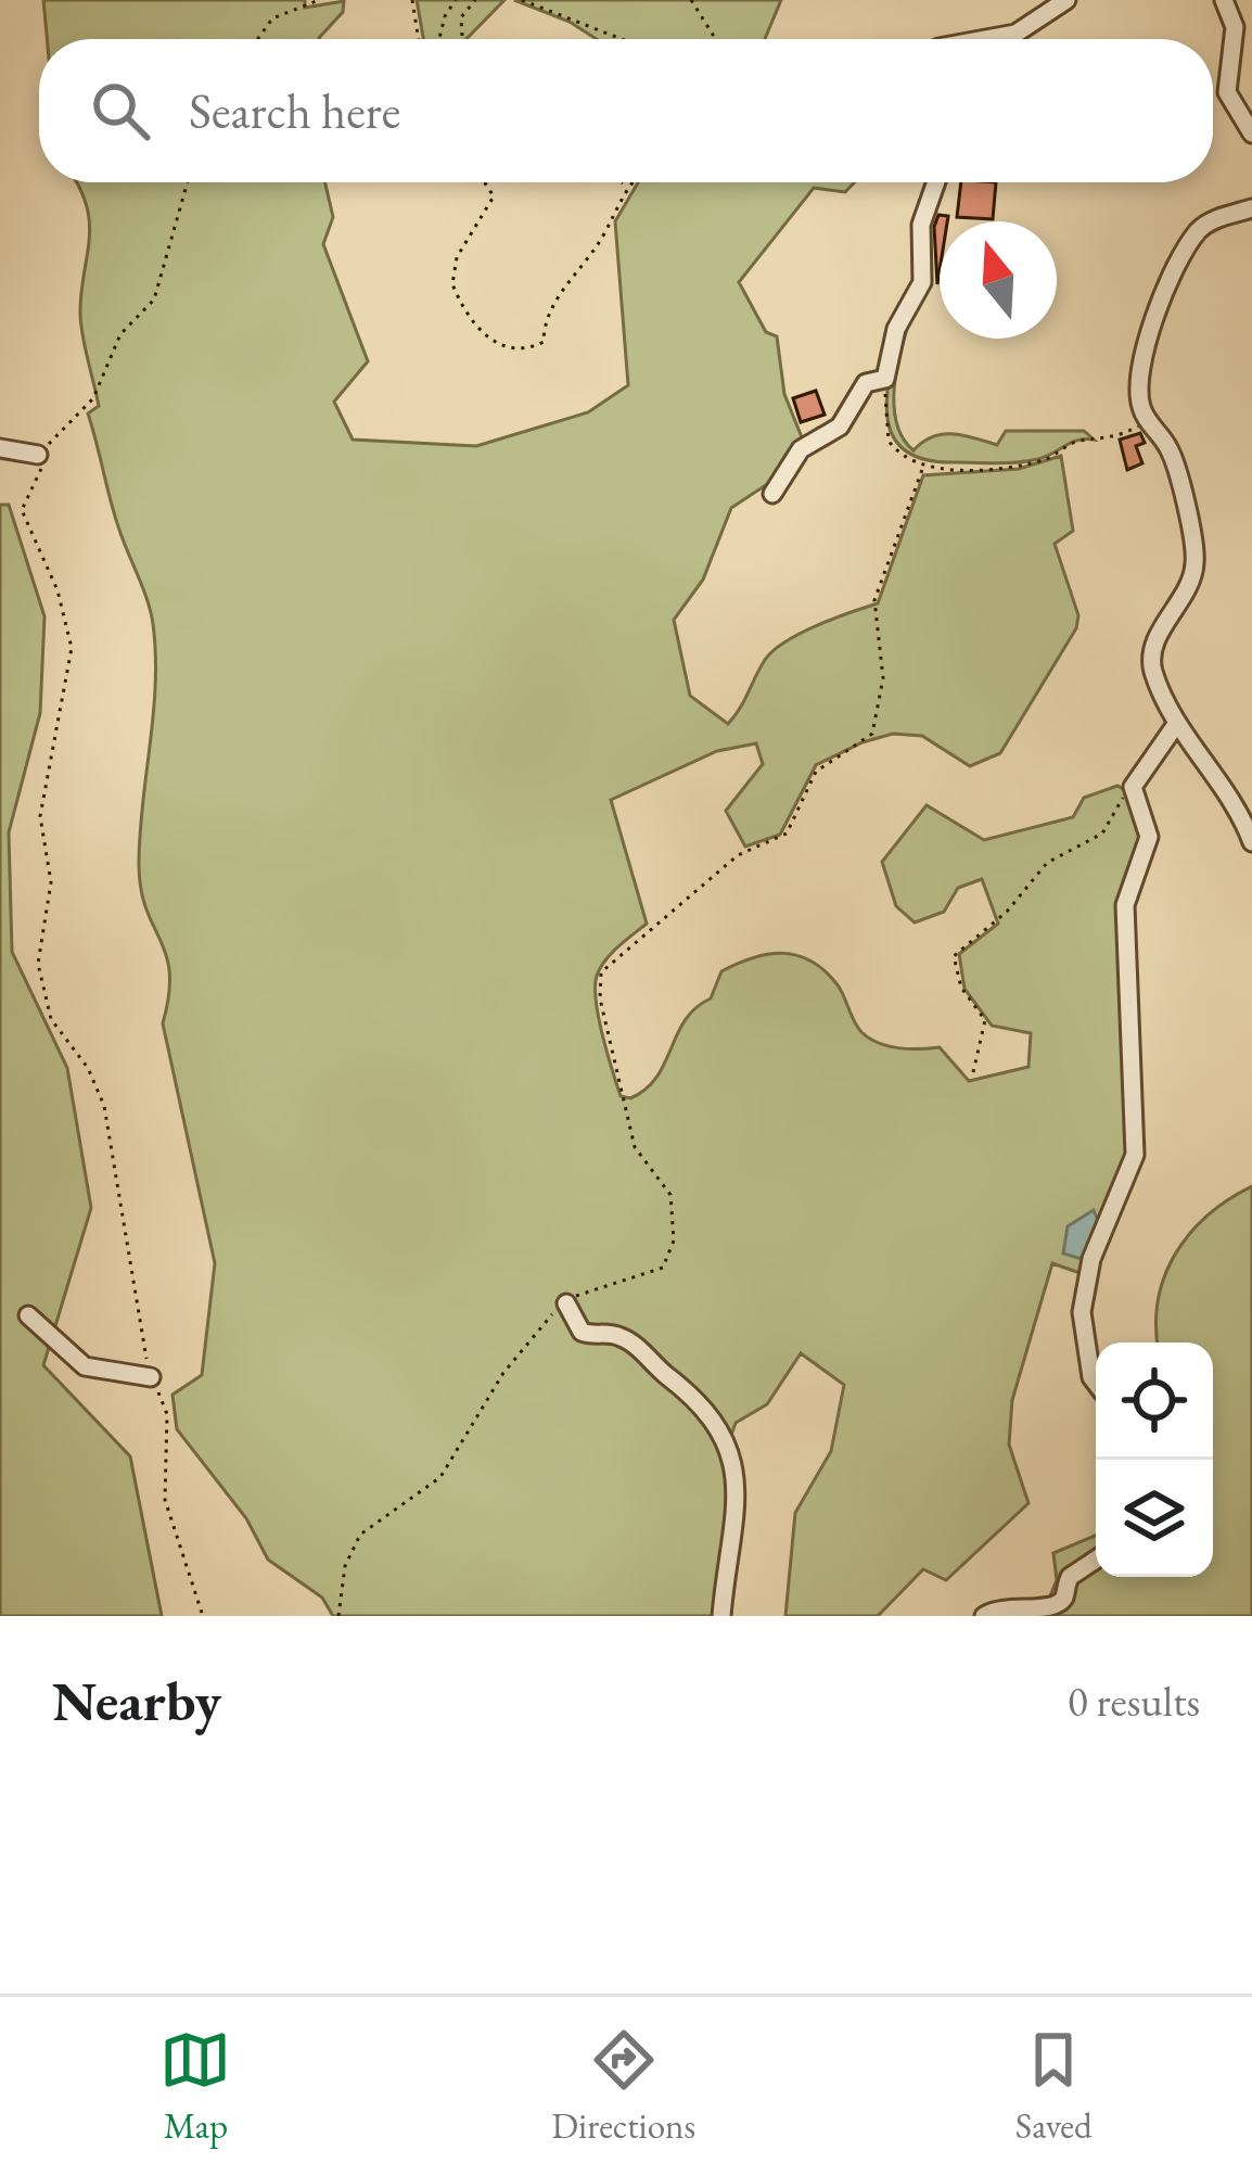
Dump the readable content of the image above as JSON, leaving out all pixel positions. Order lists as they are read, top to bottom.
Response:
{
  "north": "top",
  "page": {
    "search": "Search here",
    "heading": ["Nearby", "0 results"],
    "nav": ["Map", "Directions", "Saved"]
  }
}
